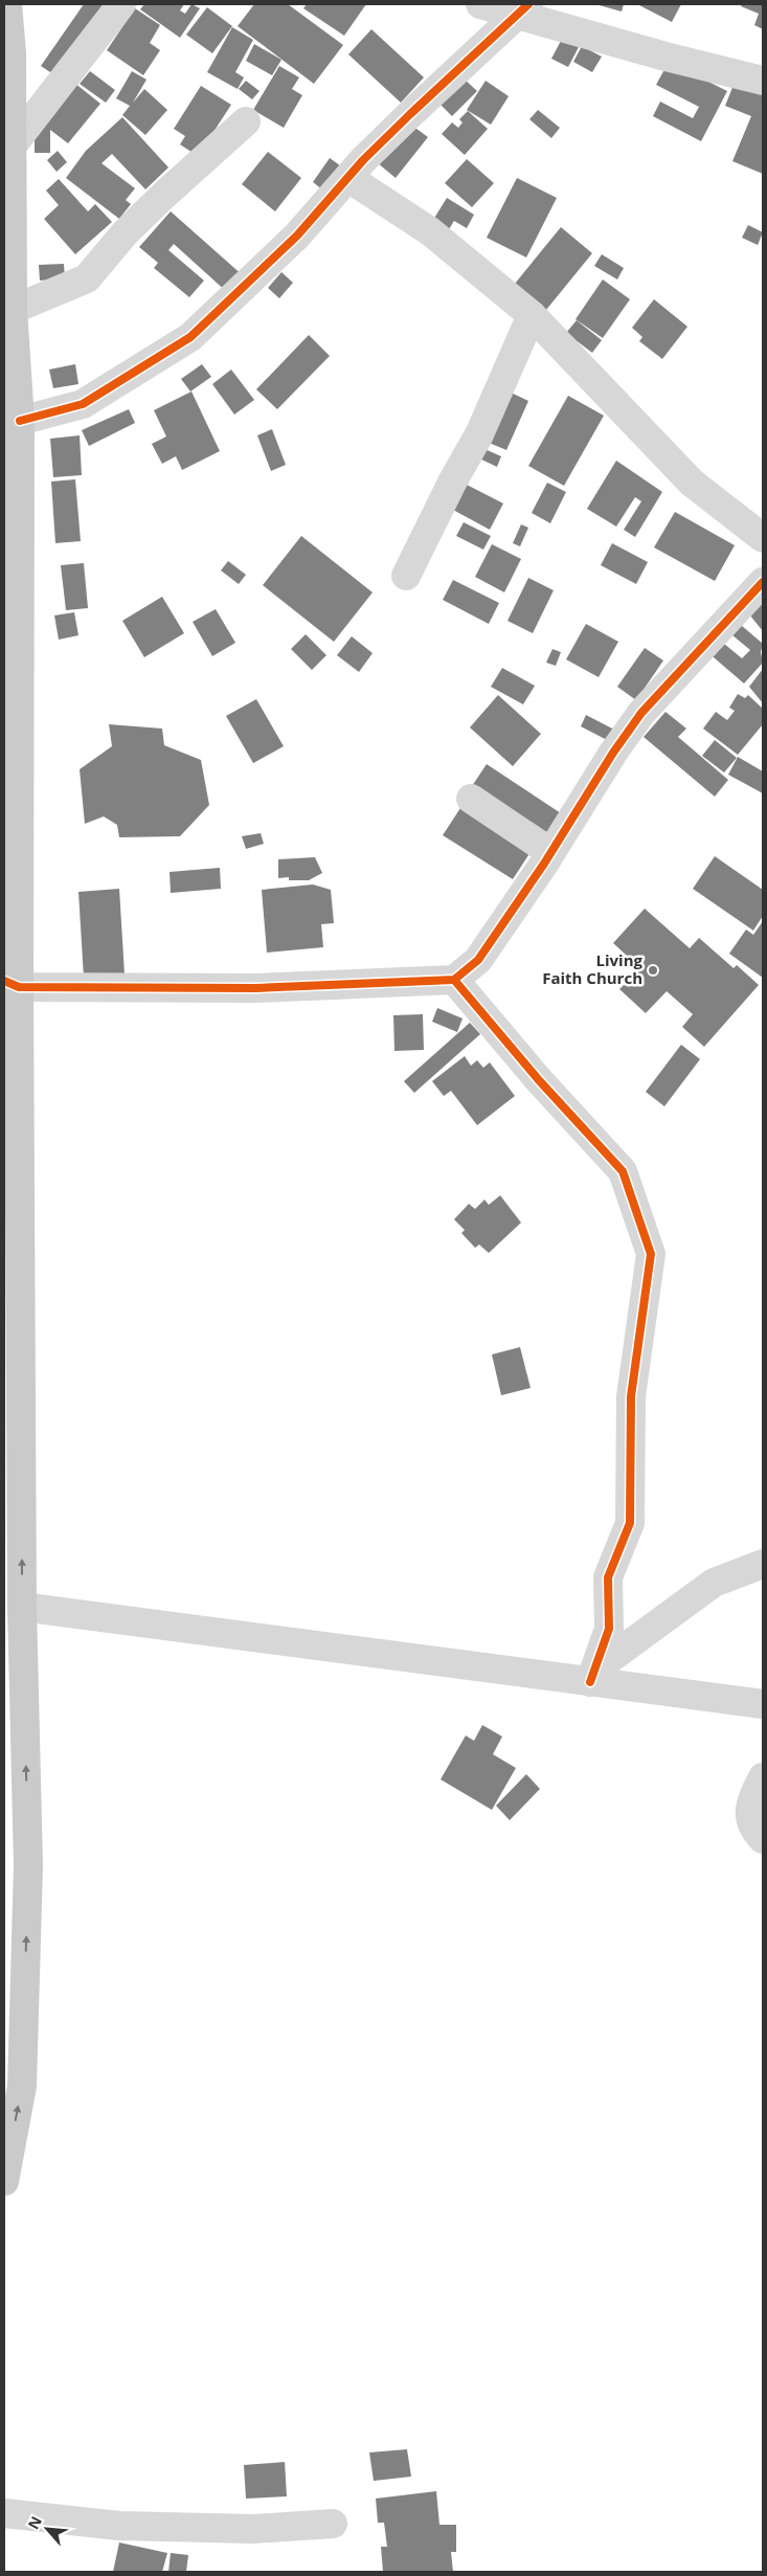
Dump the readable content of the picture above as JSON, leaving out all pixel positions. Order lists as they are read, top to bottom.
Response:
{
  "places": ["Living Faith Church"],
  "north": "top left"
}
